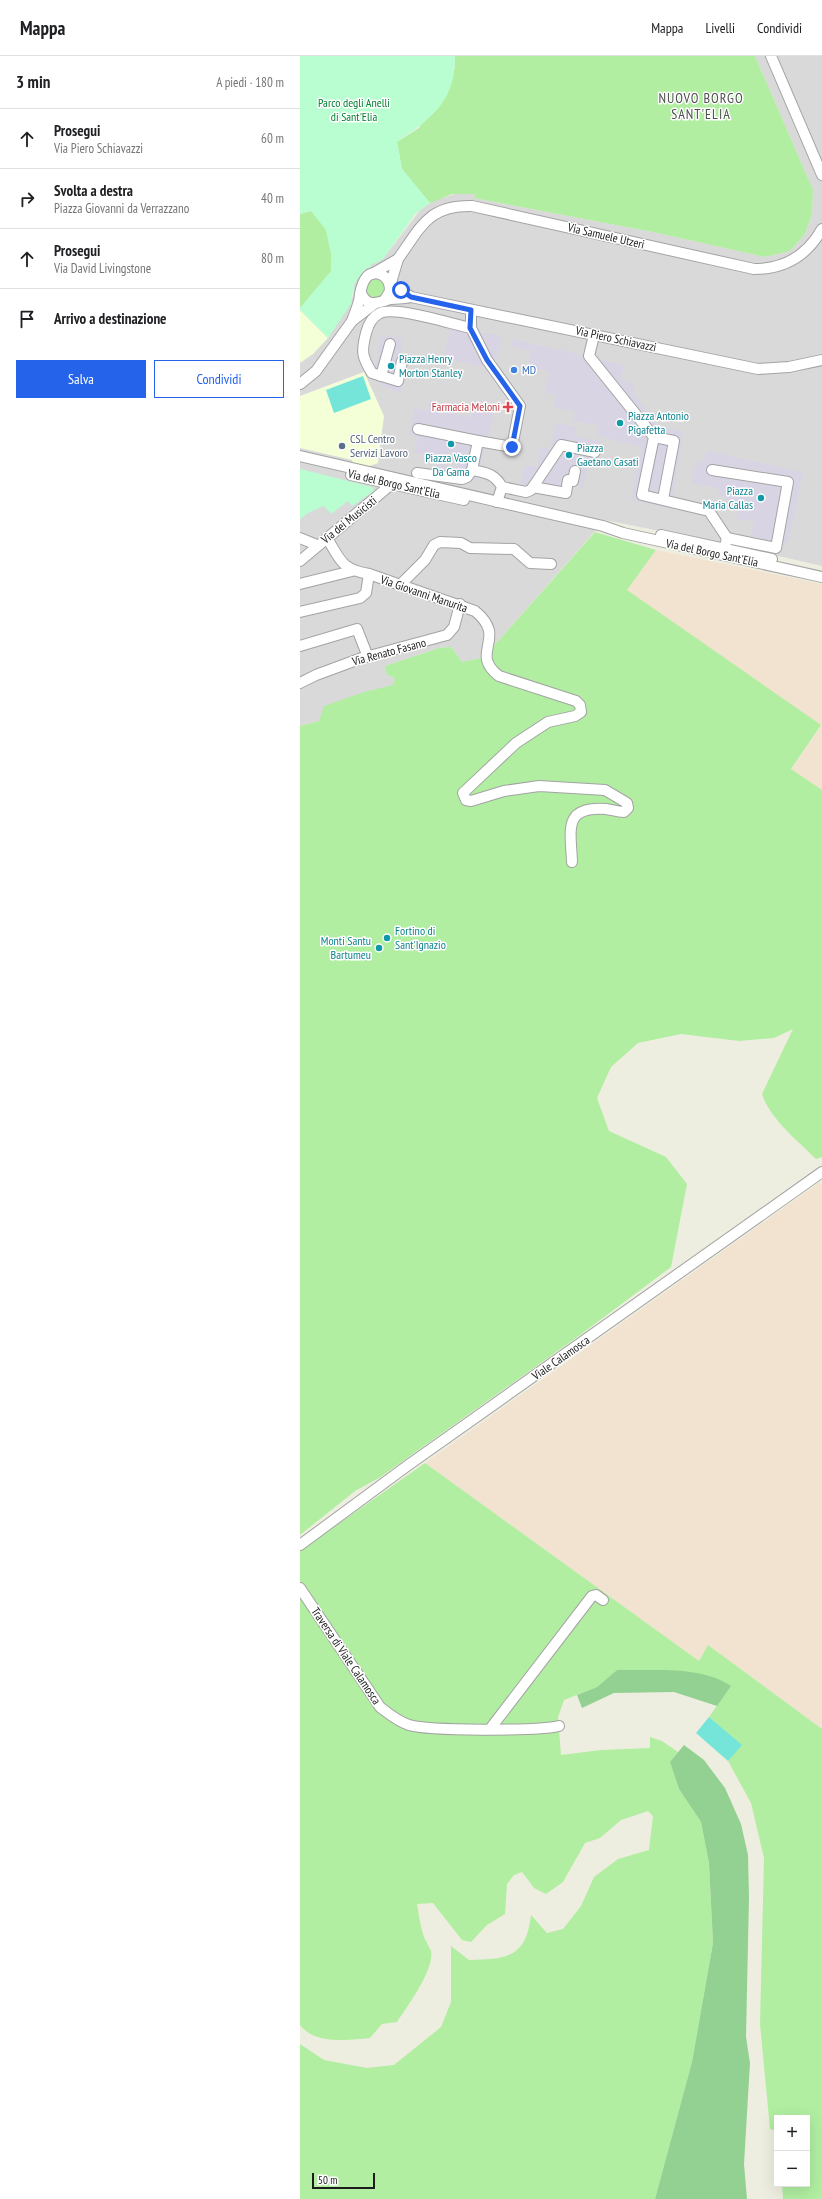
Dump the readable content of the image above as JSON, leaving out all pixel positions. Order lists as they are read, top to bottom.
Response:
{
  "streets": {
    "street": [
      "Via Samuele Utzeri",
      "Via Piero Schiavazzi",
      "Via del Borgo Sant'Elia",
      "Via dei Musicisti",
      "Via Giovanni Manurita",
      "Via Renato Fasano",
      "Viale Calamosca",
      "Traversa di Viale Calamosca"
    ]
  },
  "crossings": [
    ["Via Samuele Utzeri", "Via Piero Schiavazzi"],
    ["Via del Borgo Sant'Elia", "Via dei Musicisti"],
    ["Via Giovanni Manurita", "Via Renato Fasano"]
  ],
  "districts": ["NUOVO BORGO SANT'ELIA"],
  "parks": ["Parco degli Anelli di Sant'Elia"],
  "places": {
    "other": [
      "Piazza Henry Morton Stanley",
      "MD",
      "Piazza Antonio Pigafetta",
      "Piazza Vasco Da Gama",
      "CSL Centro Servizi Lavoro",
      "Piazza Gaetano Casati",
      "Piazza Maria Callas",
      "Fortino di Sant'Ignazio",
      "Monti Santu Bartumeu"
    ],
    "health": ["Farmacia Meloni"]
  },
  "scale_bar": "50 m",
  "page": {
    "header": "Mappa",
    "nav": ["Mappa", "Livelli", "Condividi"],
    "heading": ["3 min", "A piedi · 180 m"],
    "list": [
      ["Prosegui", "Via Piero Schiavazzi", "60 m"],
      ["Svolta a destra", "Piazza Giovanni da Verrazzano", "40 m"],
      ["Prosegui", "Via David Livingstone", "80 m"],
      "Arrivo a destinazione"
    ],
    "buttons": ["Salva", "Condividi"],
    "map_buttons": ["+", "−"],
    "scale": "50 m"
  }
}
